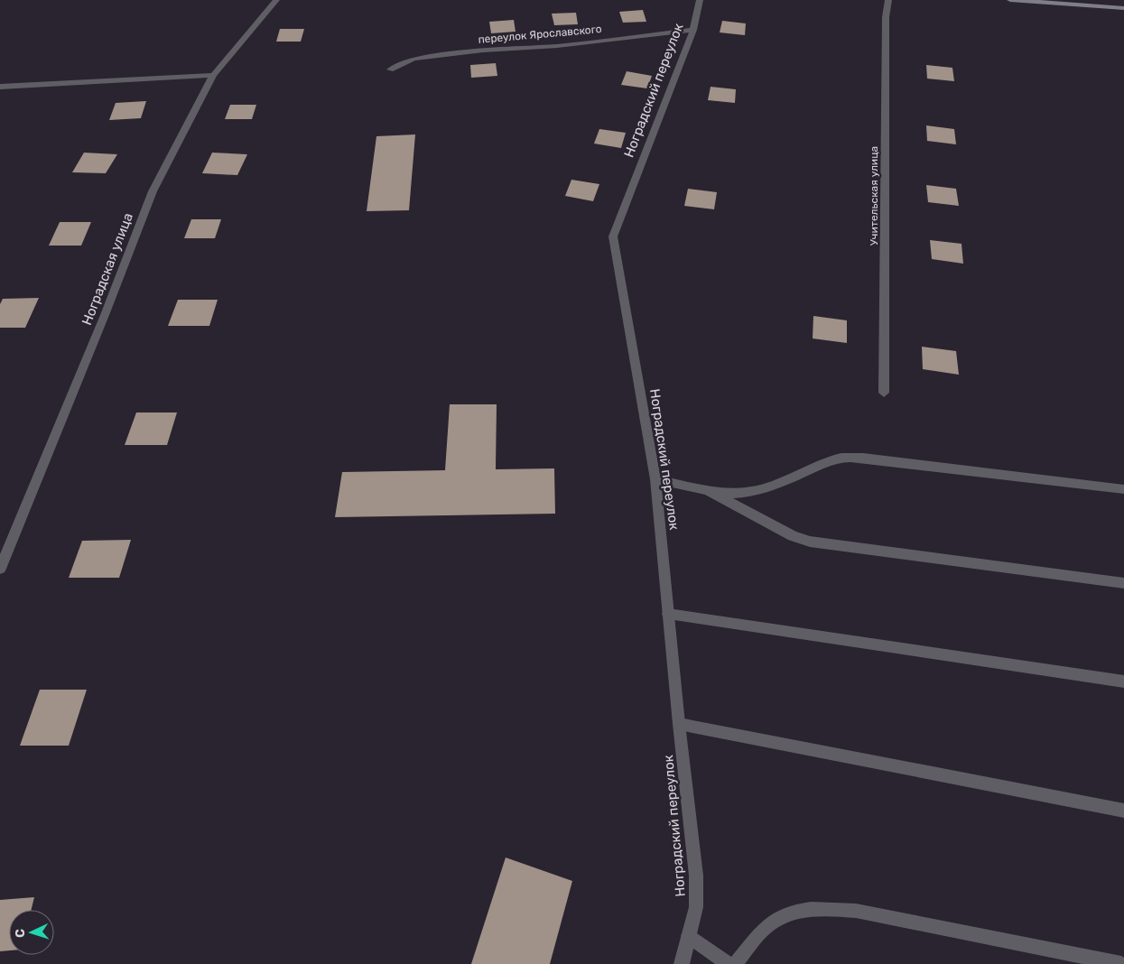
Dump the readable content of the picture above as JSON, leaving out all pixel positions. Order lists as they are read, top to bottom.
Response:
{
  "streets": {
    "street": [
      "переулок Ярославского",
      "Ноградский переулок",
      "Учительская улица",
      "Ноградская улица"
    ]
  },
  "crossings": [
    ["переулок Ярославского", "Ноградский переулок"]
  ],
  "north": "left"
}
